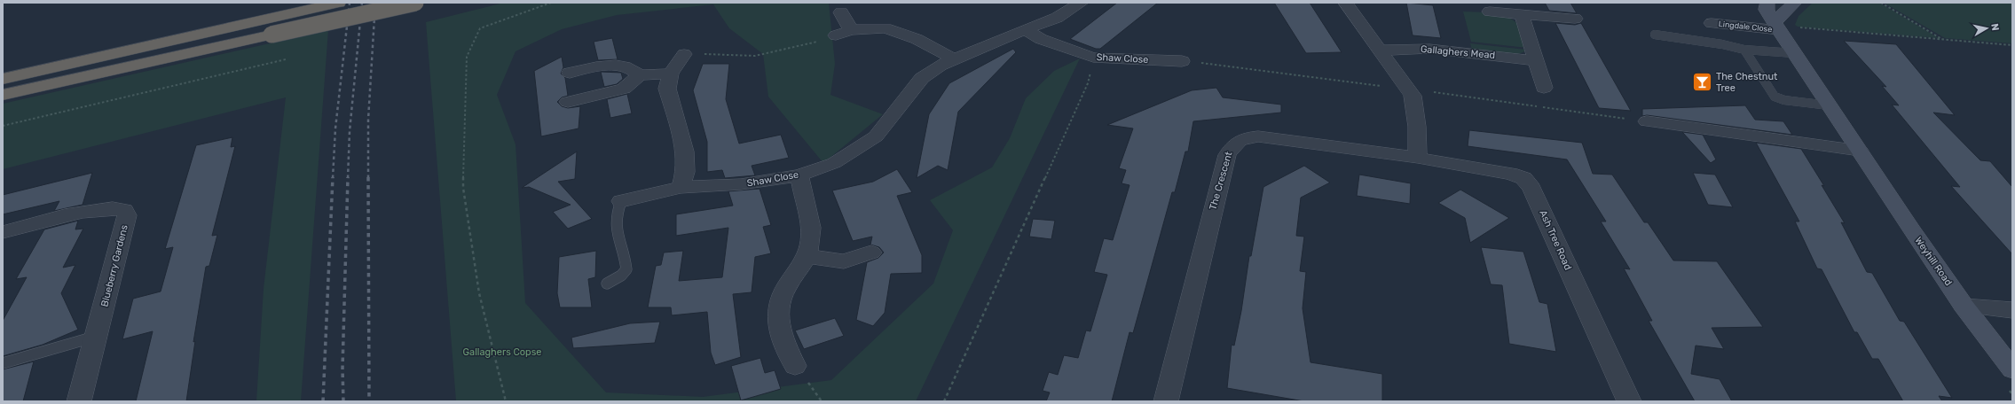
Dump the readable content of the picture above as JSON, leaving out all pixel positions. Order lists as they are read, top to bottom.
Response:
{
  "streets": {
    "main road": ["Weyhill Road"],
    "street": [
      "Lingdale Close",
      "Gallaghers Mead",
      "Shaw Close",
      "The Crescent",
      "Ash Tree Road",
      "Blueberry Gardens"
    ]
  },
  "crossings": [
    ["Lingdale Close", "Weyhill Road"],
    ["The Crescent", "Ash Tree Road"]
  ],
  "parks": ["Gallaghers Copse"],
  "places": {
    "bar": ["The Chestnut Tree"]
  },
  "north": "right"
}
